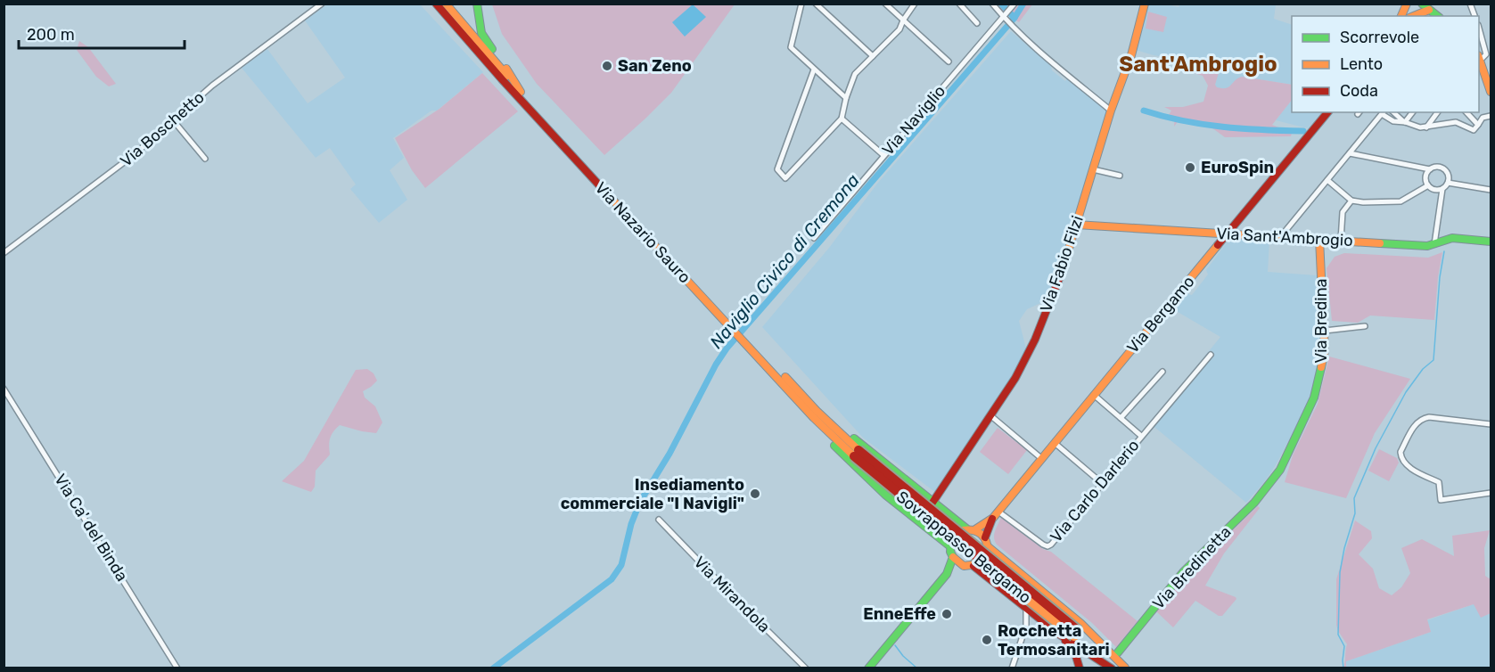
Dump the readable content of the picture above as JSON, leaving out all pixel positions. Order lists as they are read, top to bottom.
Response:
{
  "streets": {
    "main road": [
      "Via Nazario Sauro",
      "Via Sant'Ambrogio",
      "Via Fabio Filzi",
      "Via Bergamo",
      "Via Bredina",
      "Sovrappasso Bergamo",
      "Via Bredinetta"
    ],
    "street": [
      "Via Naviglio",
      "Via Boschetto",
      "Via Carlo Darlerio",
      "Via Ca' del Binda",
      "Via Mirandola"
    ]
  },
  "crossings": [
    ["Via Nazario Sauro", "Sovrappasso Bergamo"],
    ["Via Sant'Ambrogio", "Via Fabio Filzi"],
    ["Via Sant'Ambrogio", "Via Bergamo"],
    ["Via Sant'Ambrogio", "Via Bredina"],
    ["Via Bergamo", "Via Carlo Darlerio"],
    ["Via Bredina", "Via Bredinetta"]
  ],
  "districts": ["Sant'Ambrogio"],
  "water": ["Naviglio Civico di Cremona"],
  "places": [
    "San Zeno",
    "EuroSpin",
    "Insediamento commerciale \"I Navigli\"",
    "EnneEffe",
    "Rocchetta Termosanitari"
  ],
  "legend": ["Scorrevole", "Lento", "Coda"],
  "scale_bar": "200 m"
}
